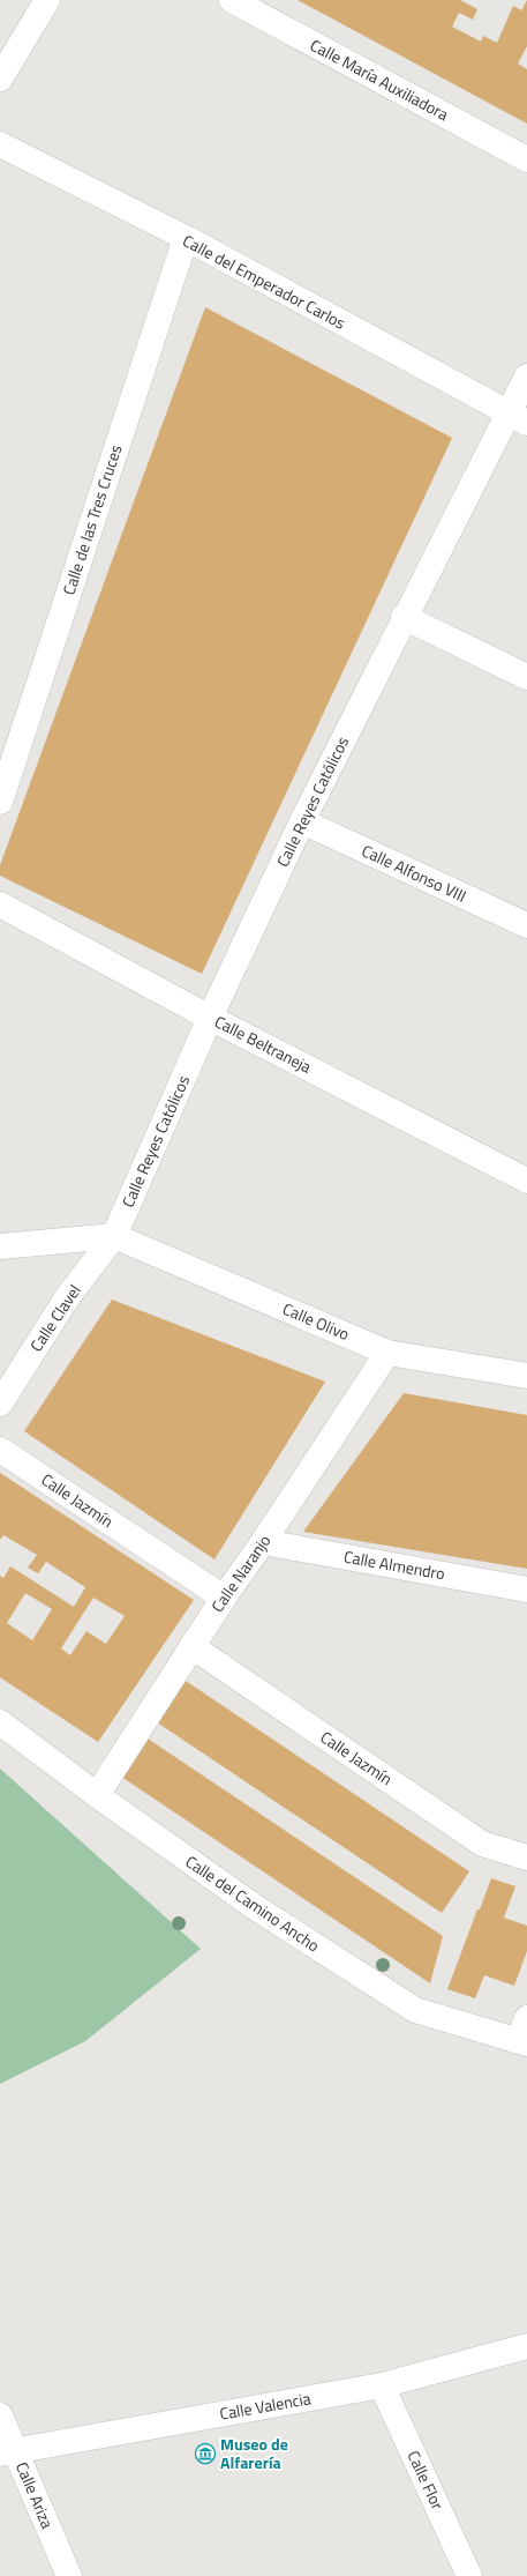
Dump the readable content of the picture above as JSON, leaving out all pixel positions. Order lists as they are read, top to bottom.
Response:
{
  "streets": {
    "street": [
      "Calle María Auxiliadora",
      "Calle del Emperador Carlos",
      "Calle de las Tres Cruces",
      "Calle Reyes Católicos",
      "Calle Alfonso VIII",
      "Calle Beltraneja",
      "Calle Clavel",
      "Calle Olivo",
      "Calle Jazmín",
      "Calle Almendro",
      "Calle Naranjo",
      "Calle del Camino Ancho",
      "Calle Valencia",
      "Calle Flor",
      "Calle Ariza"
    ]
  },
  "crossings": [
    ["Calle del Emperador Carlos", "Calle de las Tres Cruces"],
    ["Calle del Emperador Carlos", "Calle Reyes Católicos"],
    ["Calle Reyes Católicos", "Calle Alfonso VIII"],
    ["Calle Reyes Católicos", "Calle Beltraneja"],
    ["Calle Reyes Católicos", "Calle Clavel"],
    ["Calle Reyes Católicos", "Calle Olivo"],
    ["Calle Clavel", "Calle Olivo"],
    ["Calle Olivo", "Calle Naranjo"],
    ["Calle Jazmín", "Calle Naranjo"],
    ["Calle Almendro", "Calle Naranjo"],
    ["Calle Naranjo", "Calle del Camino Ancho"],
    ["Calle Valencia", "Calle Flor"],
    ["Calle Valencia", "Calle Ariza"]
  ],
  "places": {
    "museum": ["Museo de Alfarería"]
  }
}
